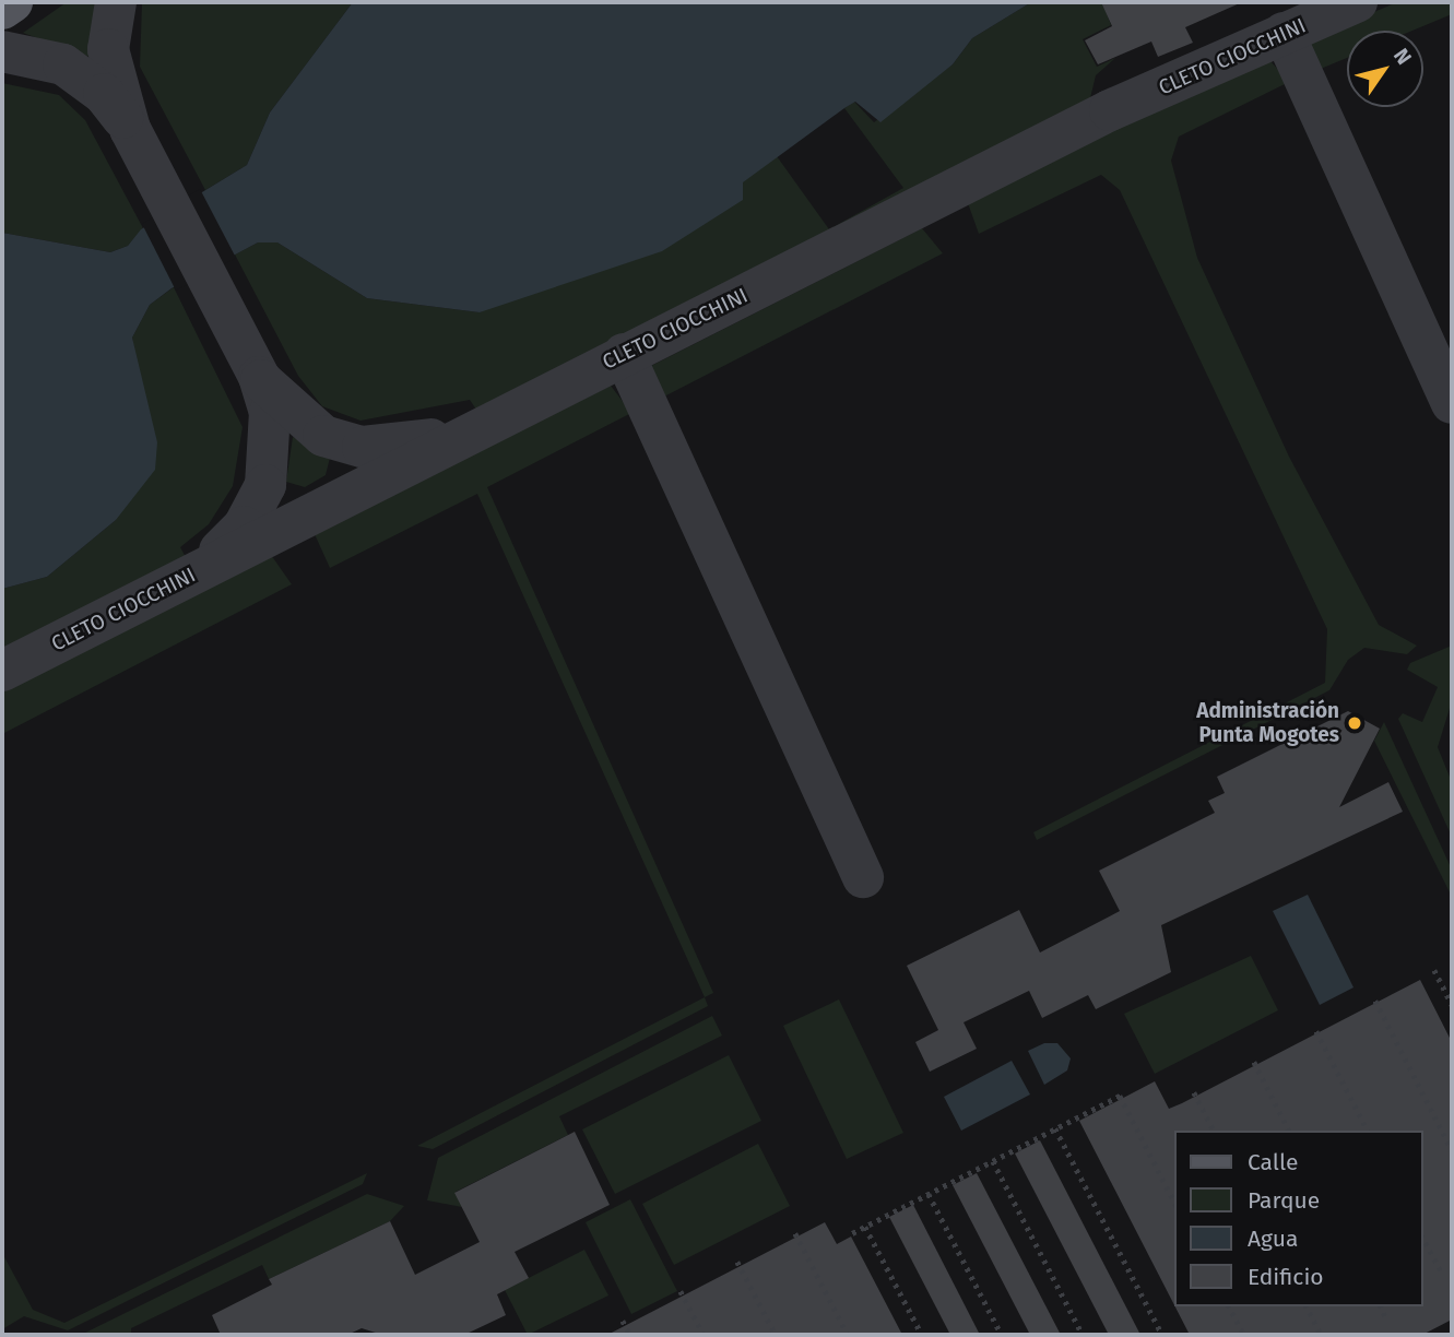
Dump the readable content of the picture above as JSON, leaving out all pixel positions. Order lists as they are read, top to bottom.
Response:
{
  "streets": {
    "street": ["CLETO CIOCCHINI"]
  },
  "places": ["Administración Punta Mogotes"],
  "legend": [
    "Calle",
    "Parque",
    "Agua",
    "Edificio"
  ],
  "north": "top right"
}
